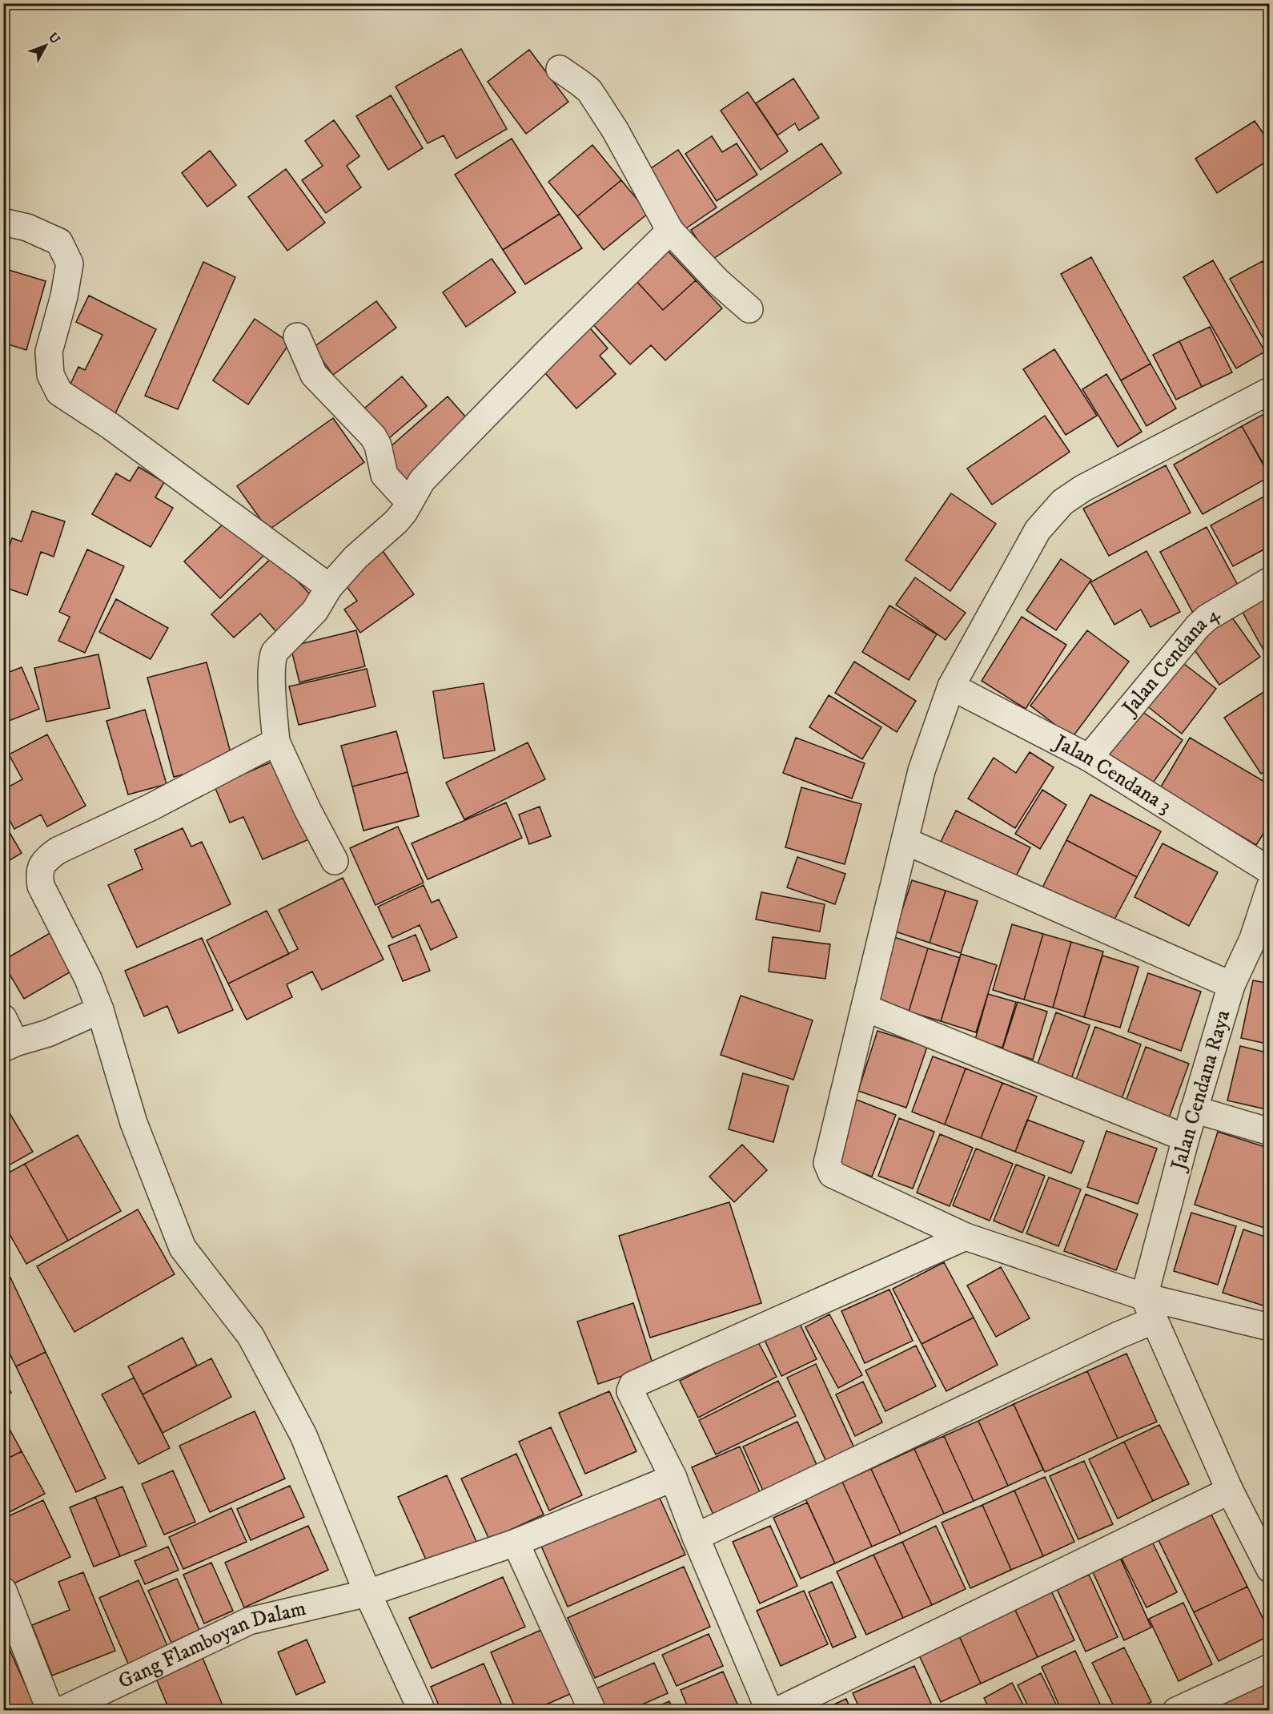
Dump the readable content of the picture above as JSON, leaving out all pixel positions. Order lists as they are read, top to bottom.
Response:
{
  "streets": {
    "street": [
      "Jalan Cendana 4",
      "Jalan Cendana 3",
      "Jalan Cendana Raya",
      "Gang Flamboyan Dalam"
    ]
  },
  "crossings": [
    ["Jalan Cendana 4", "Jalan Cendana 3"]
  ],
  "north": "top right"
}
